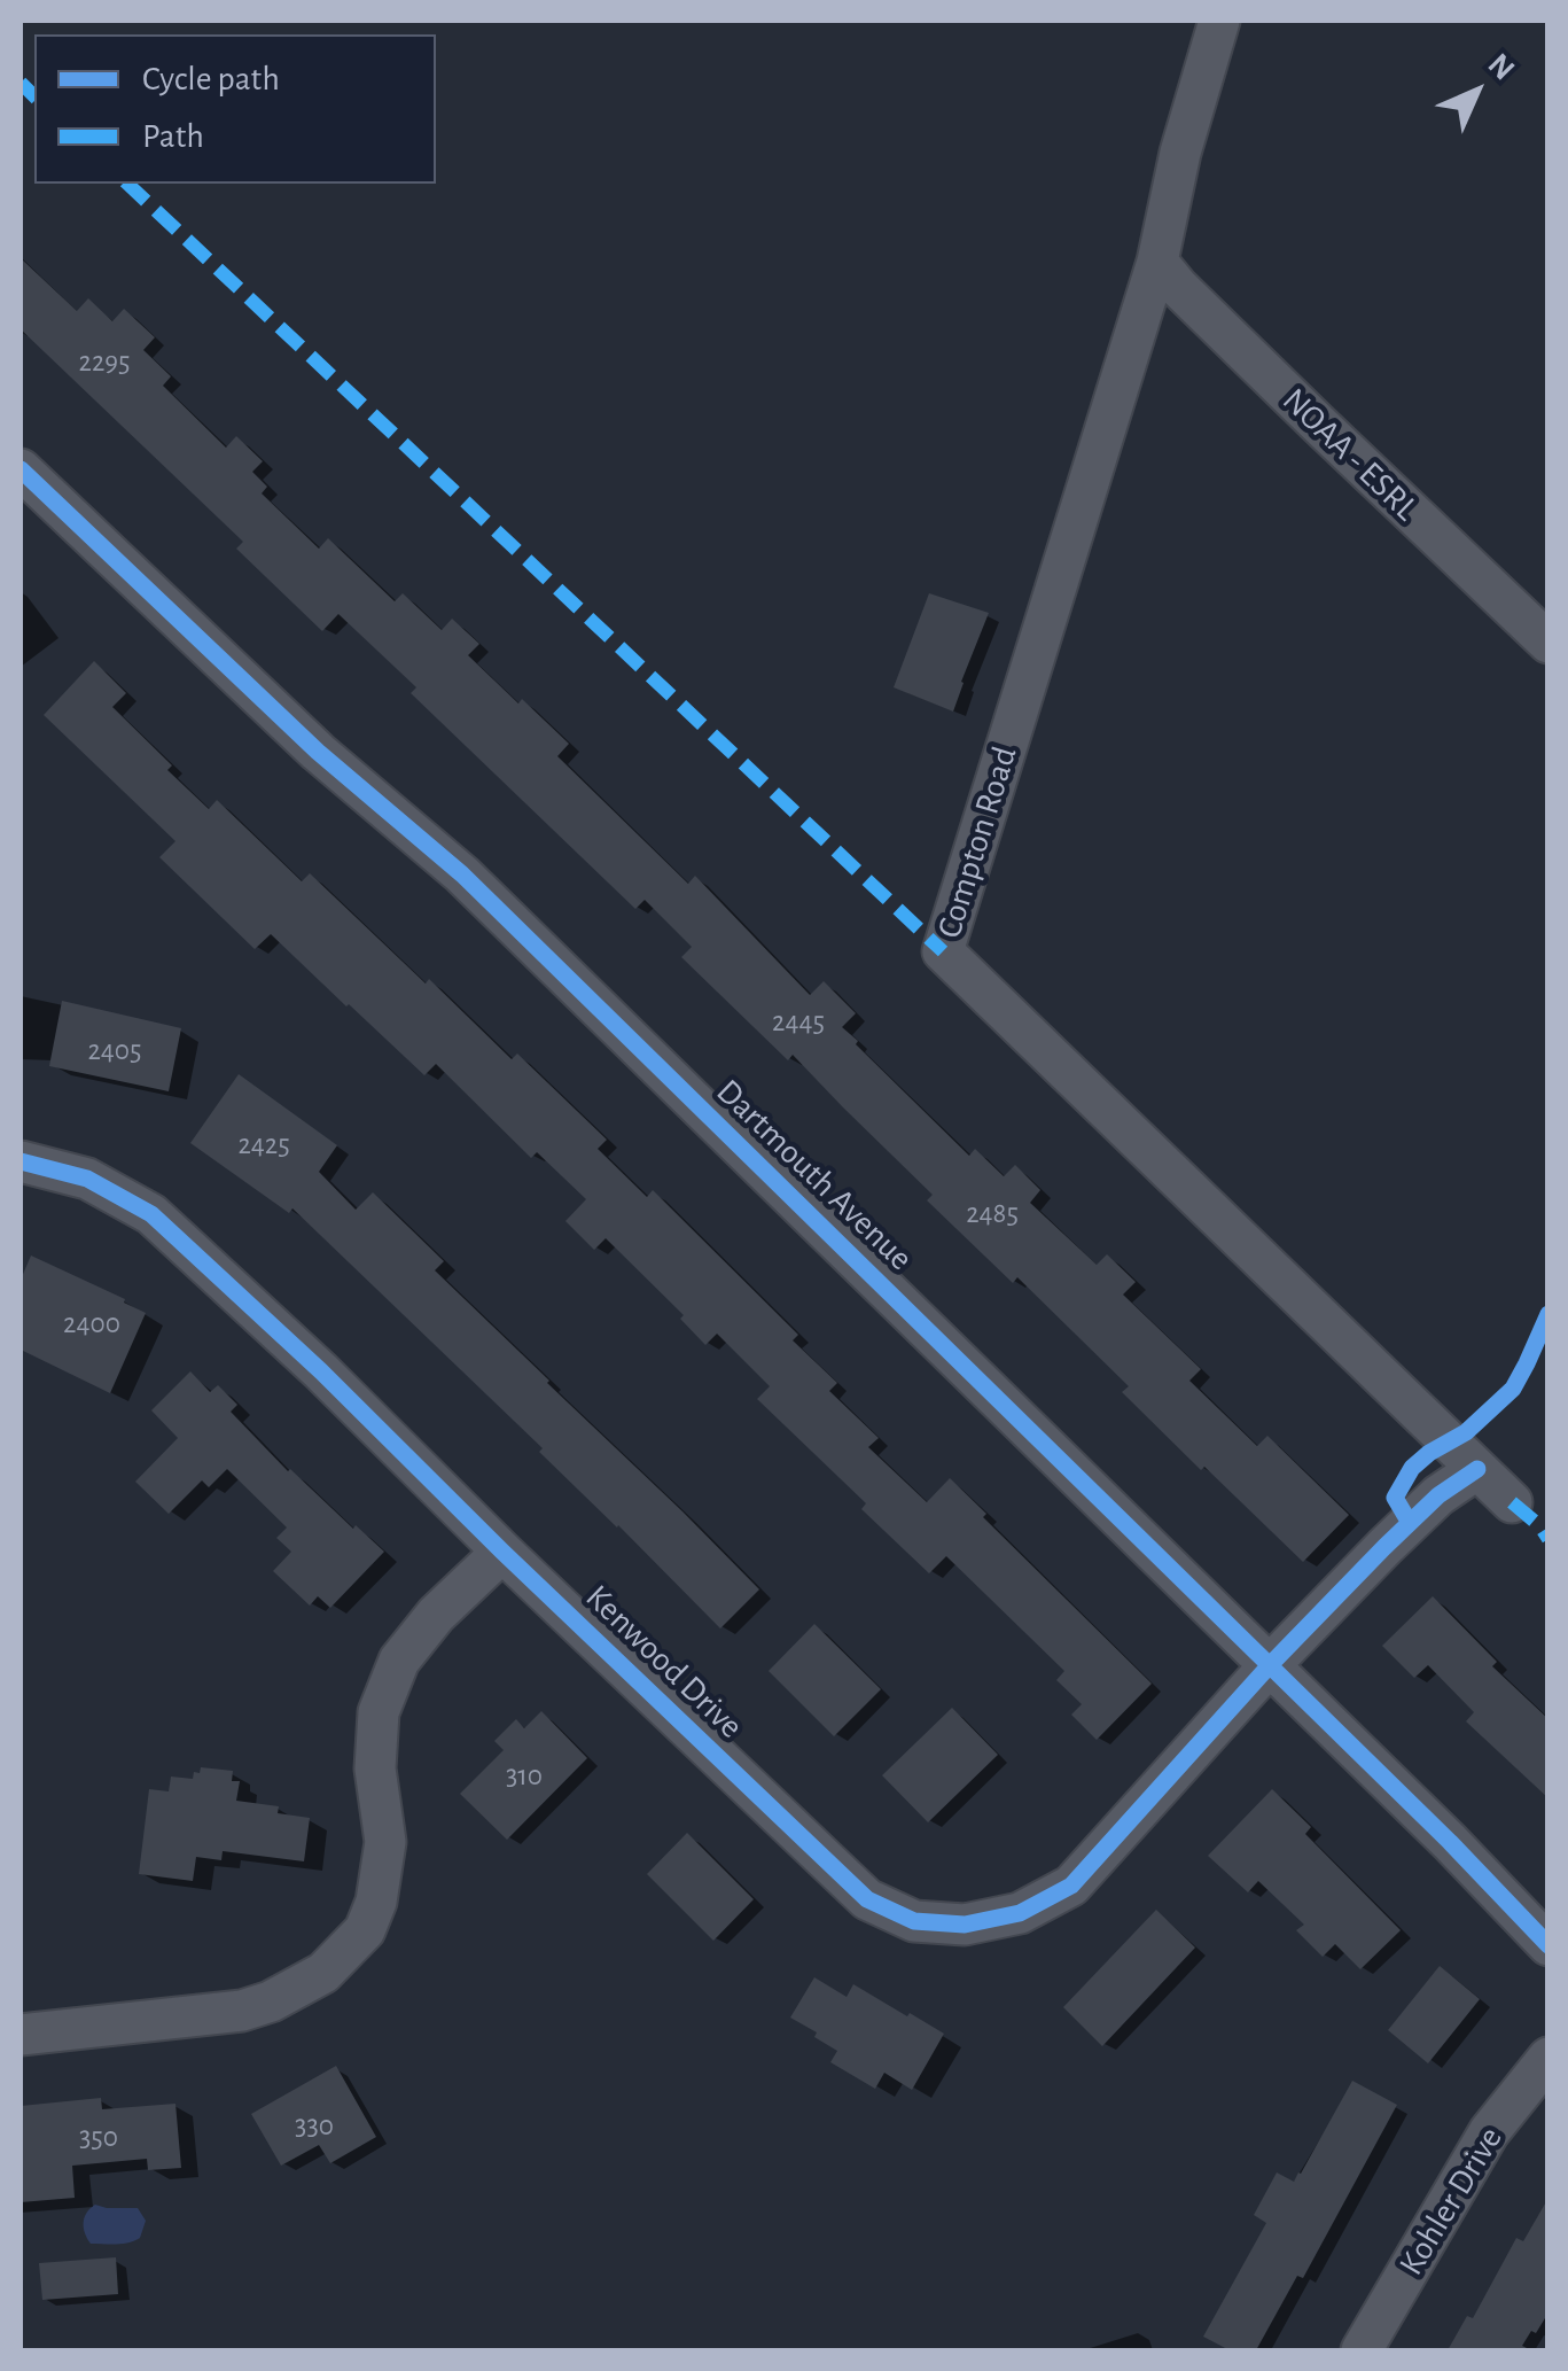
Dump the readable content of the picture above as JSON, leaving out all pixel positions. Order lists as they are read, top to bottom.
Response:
{
  "streets": {
    "street": [
      "NOAA - ESRL",
      "Compton Road",
      "Dartmouth Avenue",
      "Kenwood Drive",
      "Kohler Drive"
    ]
  },
  "crossings": [
    ["NOAA - ESRL", "Compton Road"],
    ["Dartmouth Avenue", "Kenwood Drive"]
  ],
  "house_numbers": [
    "2295",
    "2445",
    "2405",
    "2425",
    "2485",
    "2400",
    "310",
    "330",
    "350"
  ],
  "legend": ["Cycle path", "Path"],
  "north": "top right"
}
